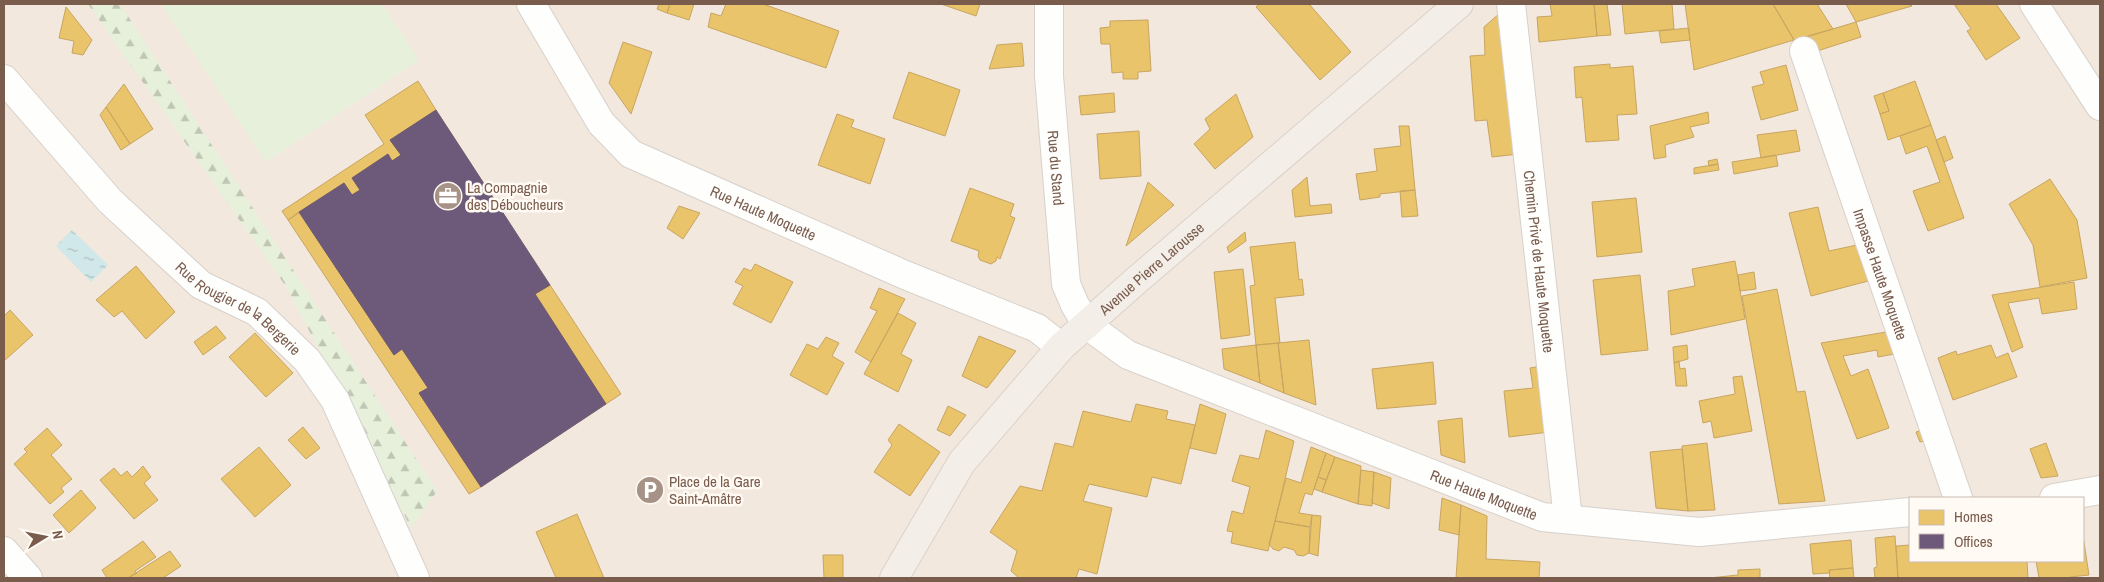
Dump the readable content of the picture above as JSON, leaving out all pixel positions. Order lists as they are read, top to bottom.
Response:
{
  "streets": {
    "main road": ["Avenue Pierre Larousse"],
    "street": [
      "Rue du Stand",
      "Rue Haute Moquette",
      "Chemin Privé de Haute Moquette",
      "Impasse Haute Moquette",
      "Rue Rougier de la Bergerie"
    ]
  },
  "crossings": [
    ["Rue du Stand", "Rue Haute Moquette"],
    ["Rue du Stand", "Avenue Pierre Larousse"],
    ["Rue Haute Moquette", "Chemin Privé de Haute Moquette"],
    ["Rue Haute Moquette", "Avenue Pierre Larousse"]
  ],
  "places": {
    "office": ["La Compagnie des Déboucheurs"],
    "parking": ["Place de la Gare Saint-Amâtre"]
  },
  "legend": ["Homes", "Offices"],
  "north": "right"
}
